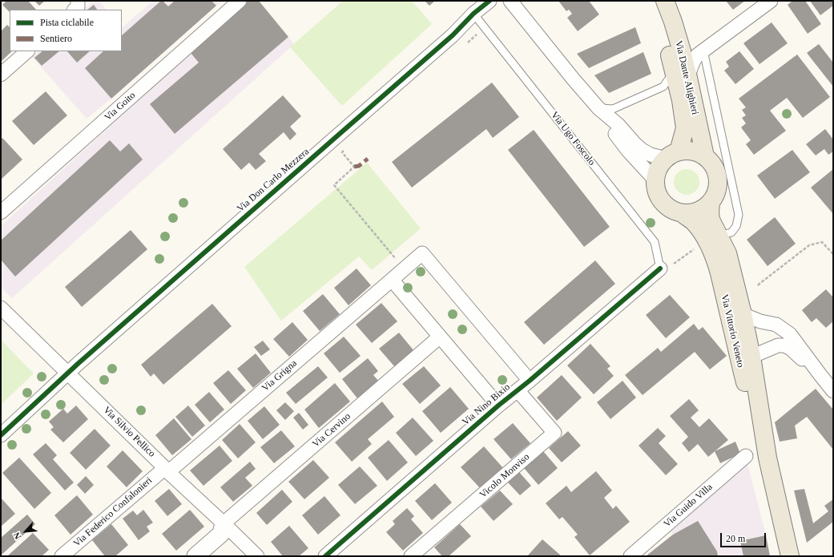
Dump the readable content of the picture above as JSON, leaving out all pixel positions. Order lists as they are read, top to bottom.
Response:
{
  "streets": {
    "main road": ["Via Dante Alighieri", "Via Vittorio Veneto"],
    "street": [
      "Via Goito",
      "Via Don Carlo Mezzera",
      "Via Grigna",
      "Via Nino Bixio",
      "Via Cervino",
      "Via Silvio Pellico",
      "Vicolo Monviso",
      "Via Guido Villa",
      "Via Federico Confalonieri"
    ],
    "lane": ["Via Ugo Foscolo"]
  },
  "crossings": [
    ["Via Dante Alighieri", "Via Vittorio Veneto"],
    ["Via Ugo Foscolo", "Via Don Carlo Mezzera"],
    ["Via Ugo Foscolo", "Via Nino Bixio"],
    ["Via Don Carlo Mezzera", "Via Silvio Pellico"],
    ["Via Grigna", "Via Nino Bixio"],
    ["Via Grigna", "Via Silvio Pellico"],
    ["Via Grigna", "Via Federico Confalonieri"],
    ["Via Nino Bixio", "Via Cervino"],
    ["Via Nino Bixio", "Vicolo Monviso"],
    ["Via Cervino", "Via Silvio Pellico"],
    ["Via Silvio Pellico", "Via Federico Confalonieri"]
  ],
  "legend": ["Pista ciclabile", "Sentiero"],
  "scale_bar": "20 m",
  "north": "bottom left"
}
